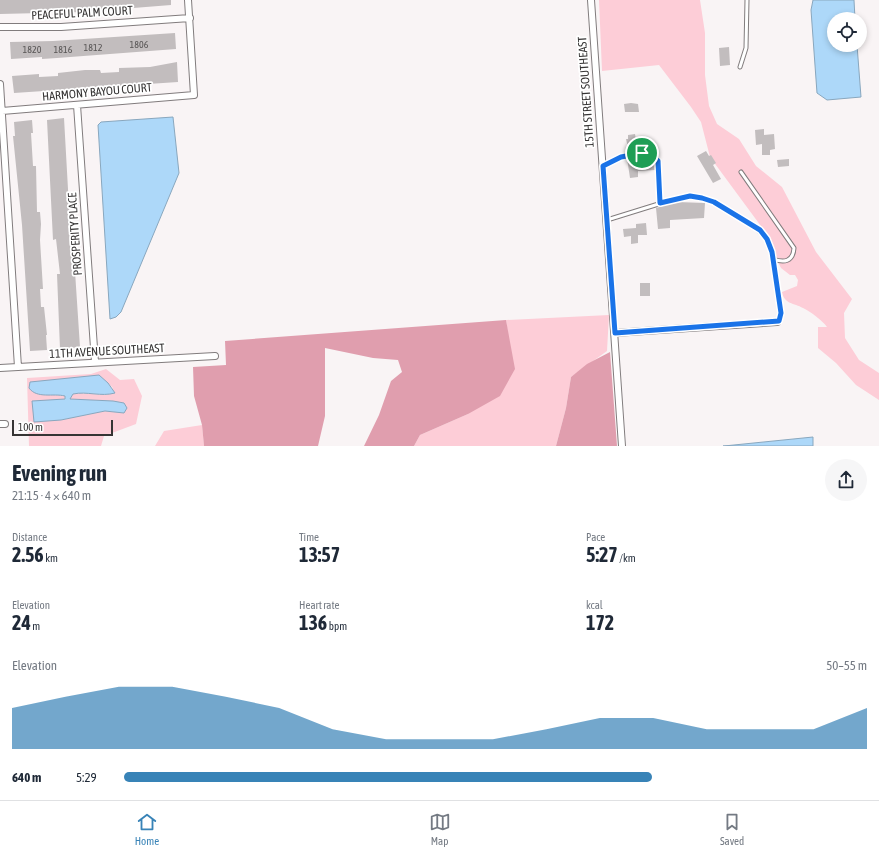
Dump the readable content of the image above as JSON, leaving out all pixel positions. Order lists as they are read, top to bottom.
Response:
{
  "streets": {
    "street": [
      "PEACEFUL PALM COURT",
      "HARMONY BAYOU COURT",
      "15TH STREET SOUTHEAST",
      "PROSPERITY PLACE",
      "11TH AVENUE SOUTHEAST"
    ]
  },
  "crossings": [
    ["PEACEFUL PALM COURT", "HARMONY BAYOU COURT"],
    ["HARMONY BAYOU COURT", "PROSPERITY PLACE"],
    ["PROSPERITY PLACE", "11TH AVENUE SOUTHEAST"]
  ],
  "house_numbers": [
    "1806",
    "1812",
    "1820",
    "1816"
  ],
  "scale_bar": "100 m",
  "page": {
    "scale": "100 m",
    "heading": ["Evening run", "21:15 · 4 × 640 m"],
    "stats": [
      ["Distance", "2.56 km"],
      ["Time", "13:57"],
      ["Pace", "5:27 /km"],
      ["Elevation", "24 m"],
      ["Heart rate", "136 bpm"],
      ["kcal", "172"]
    ],
    "chart": ["Elevation", "50–55 m"],
    "list": [
      {
        "name": "640 m",
        "note": "5:29"
      }
    ],
    "tabs": ["Home", "Map", "Saved"]
  }
}
